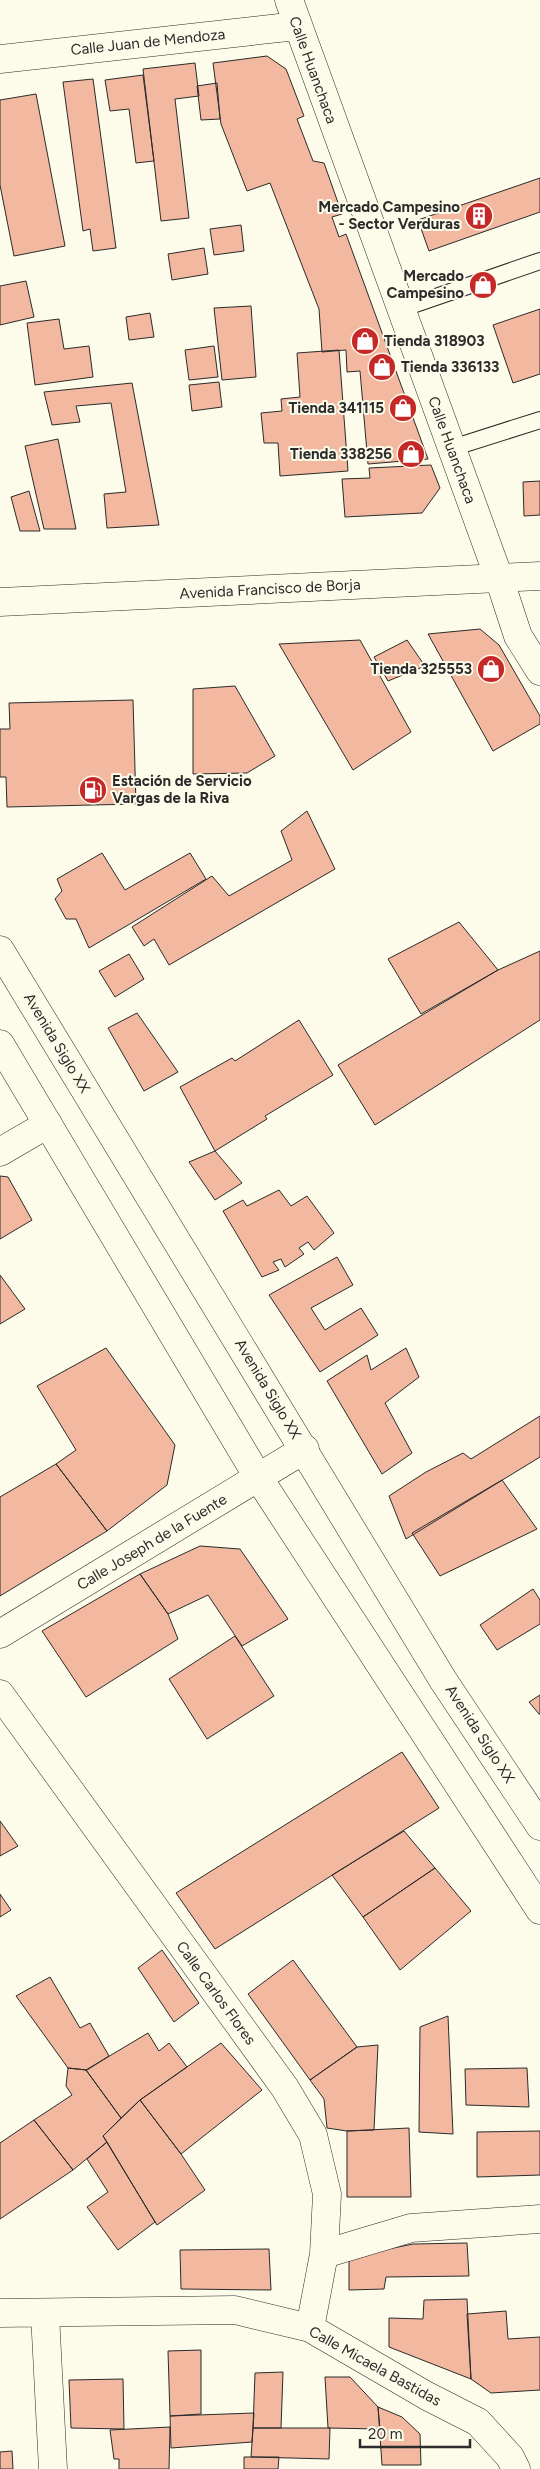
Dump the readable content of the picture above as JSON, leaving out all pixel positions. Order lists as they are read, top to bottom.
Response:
{
  "streets": {
    "main road": [
      "Calle Juan de Mendoza",
      "Calle Huanchaca",
      "Avenida Francisco de Borja",
      "Avenida Siglo XX",
      "Calle Joseph de la Fuente",
      "Calle Carlos Flores",
      "Calle Micaela Bastidas"
    ]
  },
  "crossings": [
    ["Calle Juan de Mendoza", "Calle Huanchaca"],
    ["Calle Huanchaca", "Avenida Francisco de Borja"],
    ["Avenida Siglo XX", "Calle Joseph de la Fuente"],
    ["Calle Carlos Flores", "Calle Micaela Bastidas"]
  ],
  "places": {
    "building": ["Mercado Campesino - Sector Verduras"],
    "shop": [
      "Mercado Campesino",
      "Tienda 318903",
      "Tienda 336133",
      "Tienda 341115",
      "Tienda 338256",
      "Tienda 325553"
    ],
    "fuel station": ["Estación de Servicio Vargas de la Riva"]
  },
  "scale_bar": "20 m"
}
